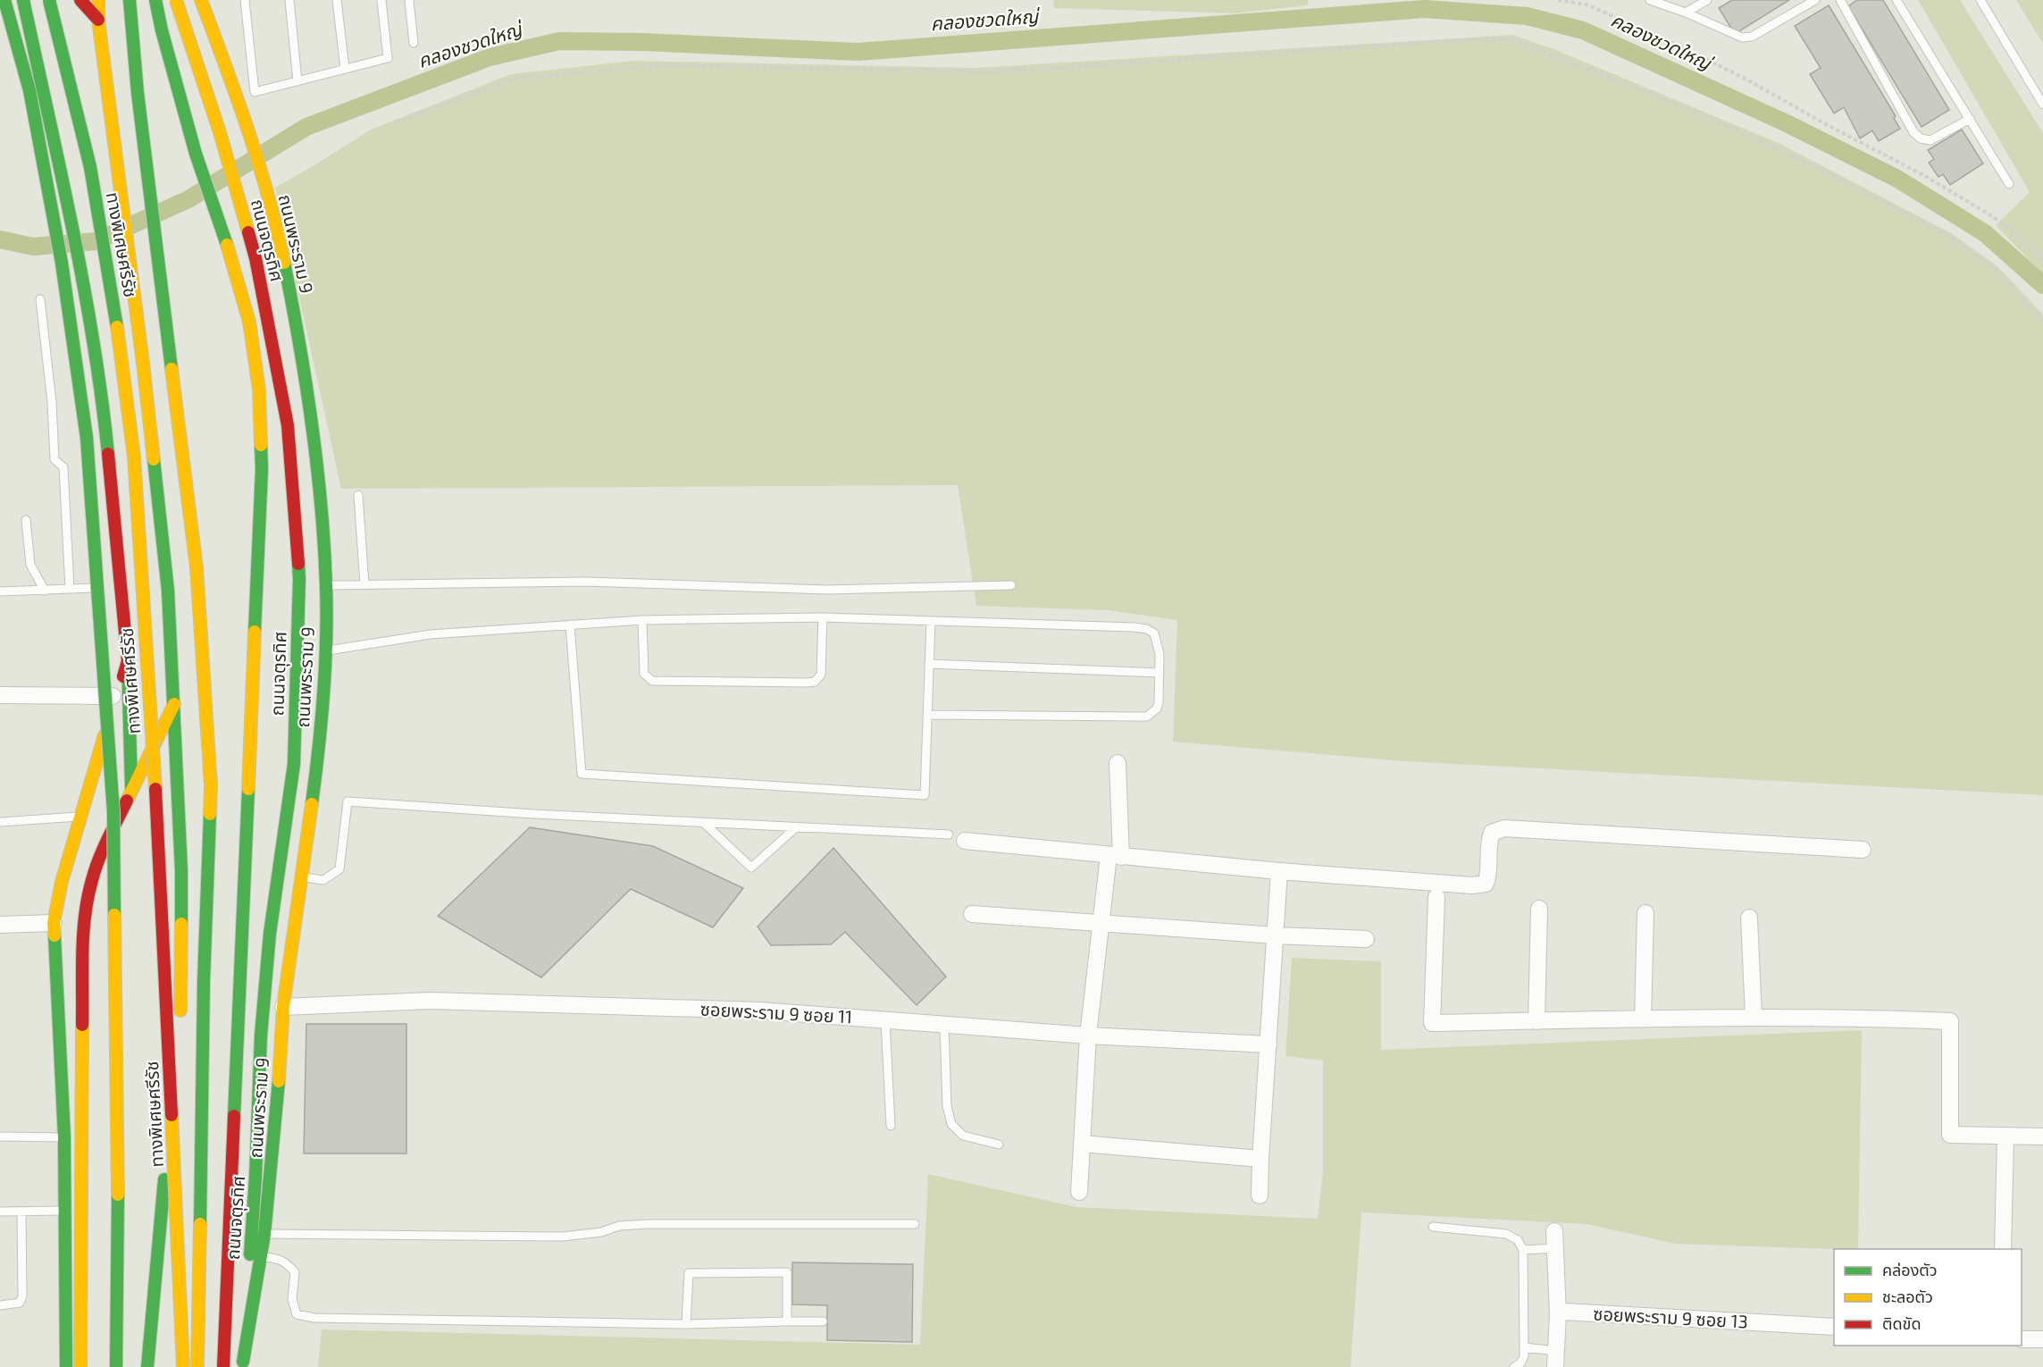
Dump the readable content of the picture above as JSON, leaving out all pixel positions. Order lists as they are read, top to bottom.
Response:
{
  "streets": {
    "main road": ["ถนนจตุรทิศ", "ถนนพระราม 9", "ทางพิเศษศรีรัช"],
    "street": ["ซอยพระราม 9 ซอย 11", "ซอยพระราม 9 ซอย 13"]
  },
  "crossings": [
    ["ถนนจตุรทิศ", "ถนนพระราม 9"],
    ["ถนนพระราม 9", "ซอยพระราม 9 ซอย 11"]
  ],
  "water": ["คลองชวดใหญ่"],
  "legend": ["คล่องตัว", "ชะลอตัว", "ติดขัด"]
}
